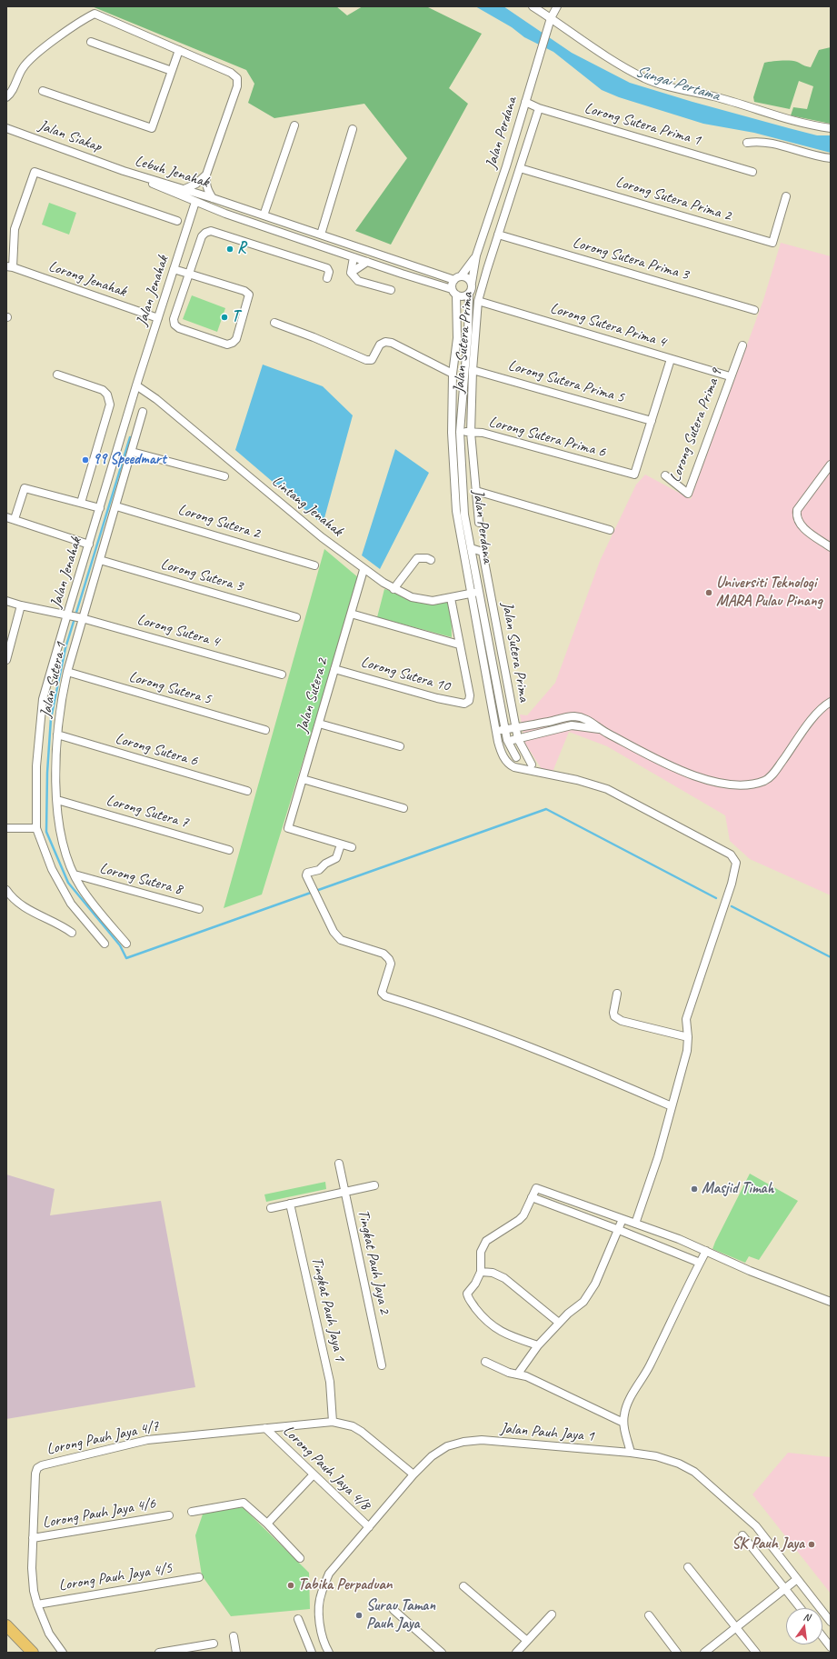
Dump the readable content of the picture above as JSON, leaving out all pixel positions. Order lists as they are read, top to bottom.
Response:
{
  "streets": {
    "street": [
      "Lorong Sutera Prima 1",
      "Jalan Perdana",
      "Jalan Siakap",
      "Lebuh Jenahak",
      "Lorong Sutera Prima 2",
      "Lorong Sutera Prima 3",
      "Lorong Jenahak",
      "Jalan Jenahak",
      "Lorong Sutera Prima 4",
      "Jalan Sutera Prima",
      "Lorong Sutera Prima 5",
      "Lorong Sutera Prima 9",
      "Lorong Sutera Prima 6",
      "Lintang Jenahak",
      "Lorong Sutera 2",
      "Lorong Sutera 3",
      "Lorong Sutera 4",
      "Lorong Sutera 10",
      "Jalan Sutera 1",
      "Lorong Sutera 5",
      "Jalan Sutera 2",
      "Lorong Sutera 6",
      "Lorong Sutera 7",
      "Lorong Sutera 8",
      "Tingkat Pauh Jaya 2",
      "Tingkat Pauh Jaya 1",
      "Jalan Pauh Jaya 1",
      "Lorong Pauh Jaya 4/7",
      "Lorong Pauh Jaya 4/8",
      "Lorong Pauh Jaya 4/6",
      "Lorong Pauh Jaya 4/5"
    ]
  },
  "crossings": [
    ["Lorong Sutera Prima 1", "Jalan Perdana"],
    ["Lorong Sutera Prima 1", "Jalan Sutera Prima"],
    ["Jalan Perdana", "Lebuh Jenahak"],
    ["Jalan Perdana", "Jalan Sutera Prima"],
    ["Jalan Perdana", "Lorong Sutera Prima 6"],
    ["Jalan Perdana", "Lintang Jenahak"],
    ["Jalan Siakap", "Lebuh Jenahak"],
    ["Lebuh Jenahak", "Jalan Jenahak"],
    ["Lorong Sutera Prima 2", "Jalan Sutera Prima"],
    ["Lorong Sutera Prima 3", "Jalan Sutera Prima"],
    ["Lorong Jenahak", "Jalan Jenahak"],
    ["Jalan Jenahak", "Lintang Jenahak"],
    ["Jalan Jenahak", "Lorong Sutera 4"],
    ["Lorong Sutera Prima 4", "Jalan Sutera Prima"],
    ["Lorong Sutera Prima 4", "Lorong Sutera Prima 9"],
    ["Jalan Sutera Prima", "Lorong Sutera Prima 5"],
    ["Jalan Sutera Prima", "Lorong Sutera Prima 6"],
    ["Lorong Sutera Prima 5", "Lorong Sutera Prima 6"],
    ["Lintang Jenahak", "Jalan Sutera 2"],
    ["Lorong Sutera 2", "Jalan Sutera 1"],
    ["Lorong Sutera 3", "Jalan Sutera 1"],
    ["Lorong Sutera 4", "Jalan Sutera 1"],
    ["Lorong Sutera 10", "Jalan Sutera 2"],
    ["Jalan Sutera 1", "Lorong Sutera 5"],
    ["Jalan Sutera 1", "Lorong Sutera 6"],
    ["Jalan Sutera 1", "Lorong Sutera 7"],
    ["Jalan Sutera 1", "Lorong Sutera 8"],
    ["Tingkat Pauh Jaya 1", "Lorong Pauh Jaya 4/7"],
    ["Jalan Pauh Jaya 1", "Lorong Pauh Jaya 4/7"],
    ["Jalan Pauh Jaya 1", "Lorong Pauh Jaya 4/8"],
    ["Lorong Pauh Jaya 4/7", "Lorong Pauh Jaya 4/8"],
    ["Lorong Pauh Jaya 4/7", "Lorong Pauh Jaya 4/6"],
    ["Lorong Pauh Jaya 4/7", "Lorong Pauh Jaya 4/5"]
  ],
  "water": ["Sungai Pertama"],
  "places": [
    "R",
    "T",
    "99 Speedmart",
    "Universiti Teknologi MARA Pulau Pinang",
    "Masjid Timah",
    "SK Pauh Jaya",
    "Tabika Perpaduan",
    "Surau Taman Pauh Jaya"
  ],
  "north": "top"
}
